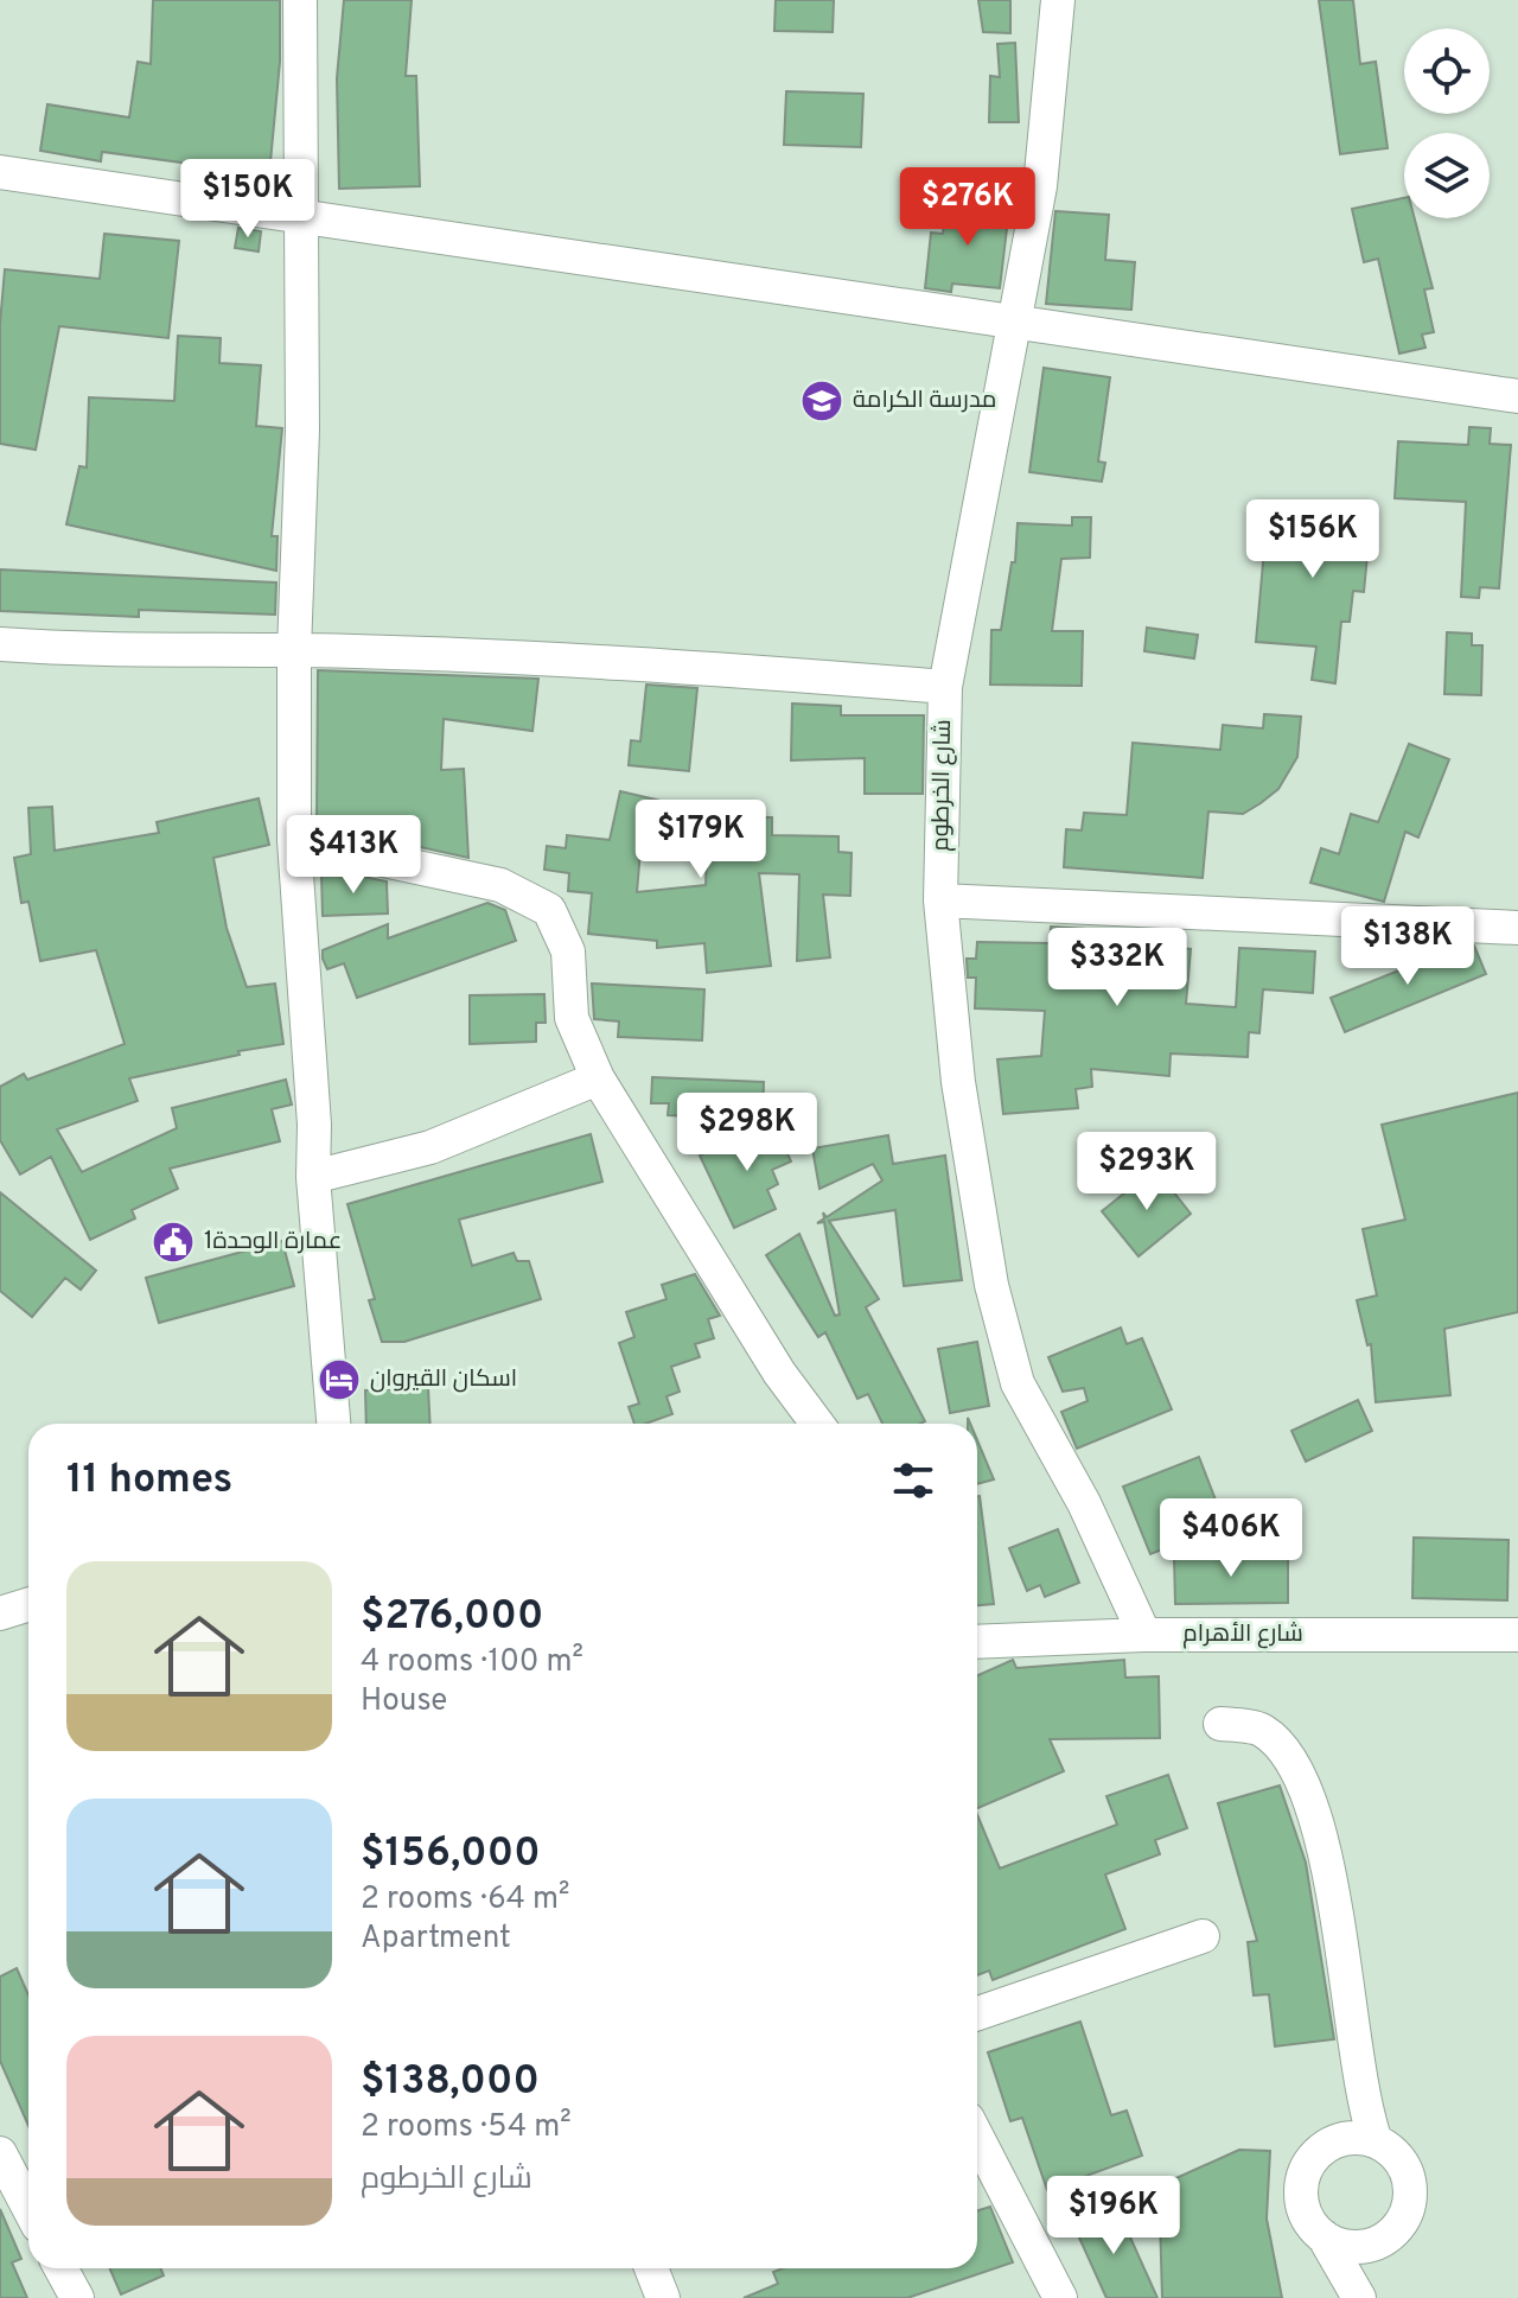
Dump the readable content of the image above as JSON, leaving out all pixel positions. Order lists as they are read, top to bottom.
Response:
{
  "streets": {
    "street": ["شارع الخرطوم", "شارع الأهرام"]
  },
  "crossings": [
    ["شارع الخرطوم", "شارع الأهرام"]
  ],
  "places": {
    "school or university": ["مدرسة الكرامة"],
    "public building": ["عمارة الوحدة1"],
    "hotel": ["اسكان القيروان"]
  },
  "page": {
    "price": [
      "$150K",
      "$276K",
      "$156K",
      "$179K",
      "$413K",
      "$138K",
      "$332K",
      "$298K",
      "$293K",
      "$406K",
      "$196K"
    ],
    "heading": "11 homes",
    "list": [
      {
        "name": "$276,000",
        "note": "4 rooms · 100 m² · House"
      },
      {
        "name": "$156,000",
        "note": "2 rooms · 64 m² · Apartment"
      },
      {
        "name": "$138,000",
        "note": "2 rooms · 54 m² · شارع الخرطوم"
      }
    ]
  }
}
